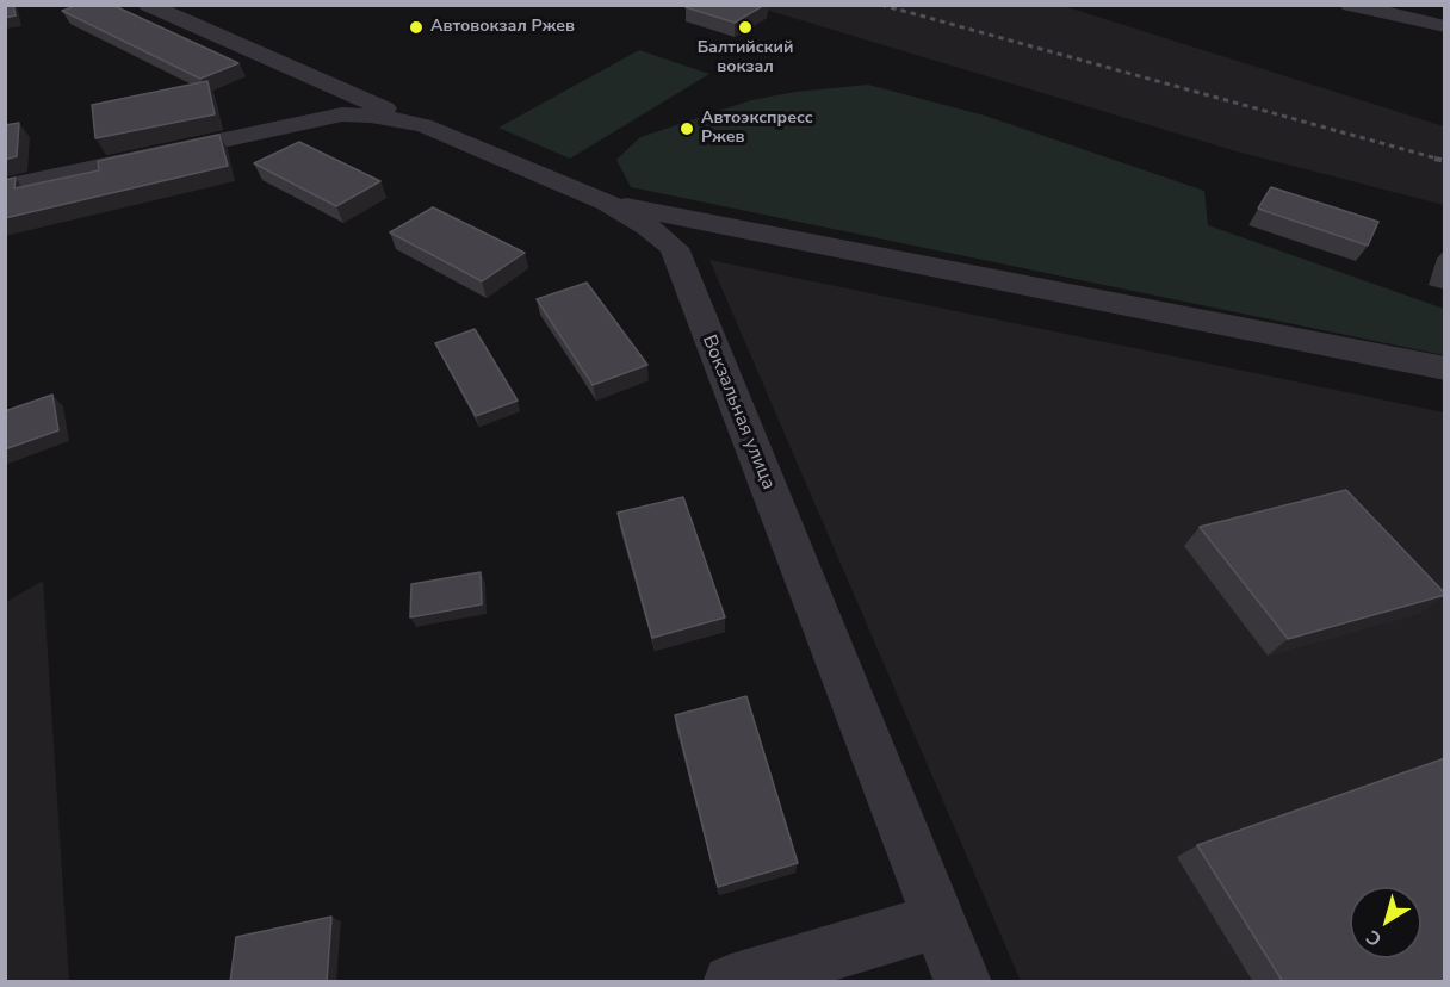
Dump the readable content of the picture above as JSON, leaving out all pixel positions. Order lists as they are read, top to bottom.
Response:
{
  "streets": {
    "street": ["Вокзальная улица"]
  },
  "places": ["Автовокзал Ржев", "Балтийский вокзал", "Автоэкспресс Ржев"],
  "north": "bottom left"
}
